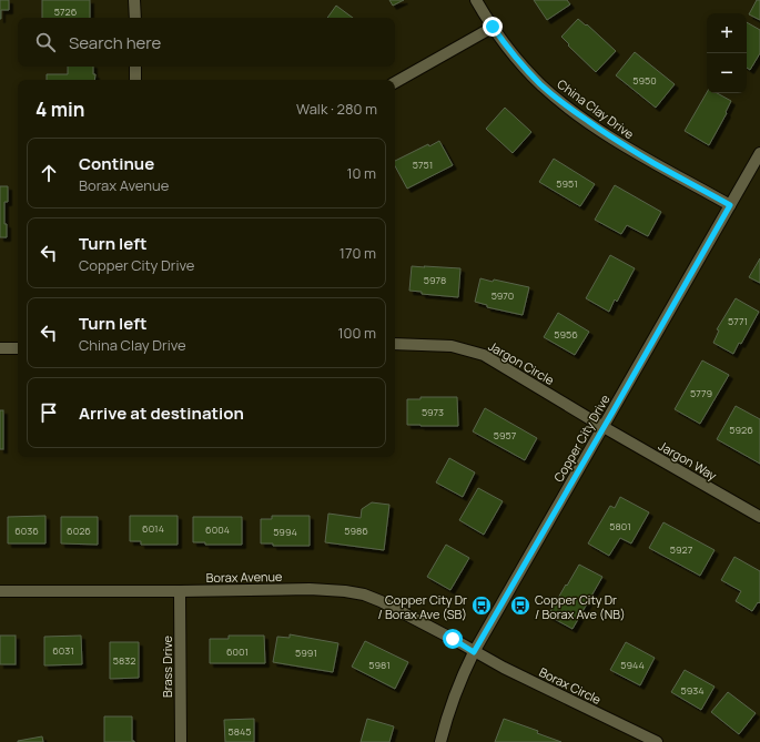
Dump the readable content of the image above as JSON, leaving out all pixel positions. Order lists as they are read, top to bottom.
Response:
{
  "streets": {
    "street": [
      "China Clay Drive",
      "Jargon Circle",
      "Copper City Drive",
      "Jargon Way",
      "Borax Avenue",
      "Brass Drive",
      "Borax Circle"
    ]
  },
  "crossings": [
    ["China Clay Drive", "Copper City Drive"],
    ["Jargon Circle", "Copper City Drive"],
    ["Jargon Circle", "Jargon Way"],
    ["Copper City Drive", "Jargon Way"],
    ["Copper City Drive", "Borax Avenue"],
    ["Copper City Drive", "Borax Circle"],
    ["Borax Avenue", "Brass Drive"],
    ["Borax Avenue", "Borax Circle"]
  ],
  "places": {
    "bus stop": ["Copper City Dr / Borax Ave (SB)", "Copper City Dr / Borax Ave (NB)"]
  },
  "house_numbers": [
    "5726",
    "5950",
    "5751",
    "5951",
    "5978",
    "5970",
    "5771",
    "5956",
    "5779",
    "5973",
    "5926",
    "5957",
    "5801",
    "6014",
    "6004",
    "6036",
    "6026",
    "5986",
    "5994",
    "5927",
    "6031",
    "6001",
    "5991",
    "5832",
    "5981",
    "5944",
    "5934",
    "5845"
  ],
  "page": {
    "map_buttons": ["+", "−"],
    "search": "Search here",
    "heading": ["4 min", "Walk · 280 m"],
    "list": [
      ["Continue", "Borax Avenue", "10 m"],
      ["Turn left", "Copper City Drive", "170 m"],
      ["Turn left", "China Clay Drive", "100 m"],
      "Arrive at destination"
    ]
  }
}
